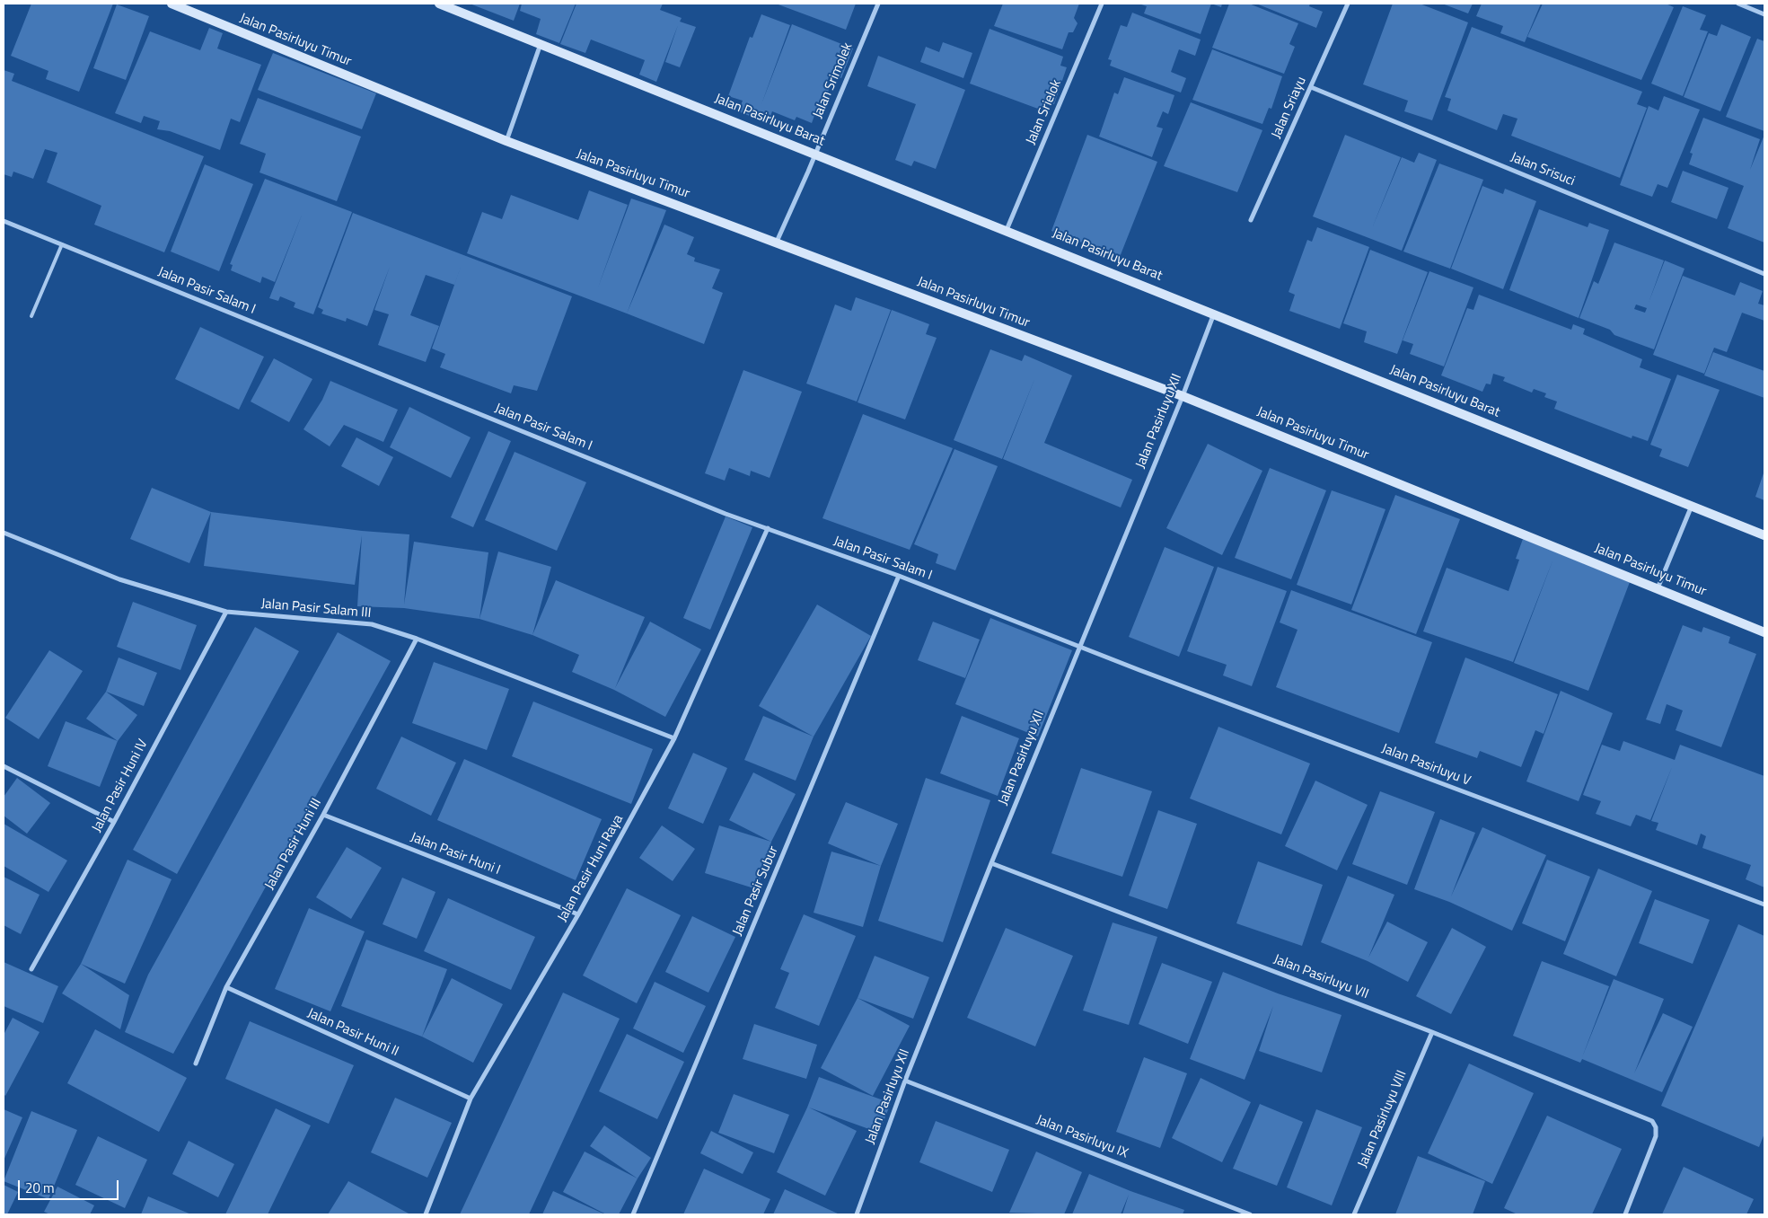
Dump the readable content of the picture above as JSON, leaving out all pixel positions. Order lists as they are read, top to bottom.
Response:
{
  "streets": {
    "street": [
      "Jalan Pasirluyu Timur",
      "Jalan Srimolek",
      "Jalan Sriayu",
      "Jalan Srielok",
      "Jalan Pasirluyu Barat",
      "Jalan Srisuci",
      "Jalan Pasir Salam I",
      "Jalan Pasirluyu XII",
      "Jalan Pasir Salam III",
      "Jalan Pasirluyu V",
      "Jalan Pasir Huni IV",
      "Jalan Pasir Huni III",
      "Jalan Pasir Huni I",
      "Jalan Pasir Huni Raya",
      "Jalan Pasir Subur",
      "Jalan Pasirluyu VII",
      "Jalan Pasir Huni II",
      "Jalan Pasirluyu VIII",
      "Jalan Pasirluyu IX"
    ]
  },
  "crossings": [
    ["Jalan Pasirluyu Timur", "Jalan Srimolek"],
    ["Jalan Pasirluyu Timur", "Jalan Pasirluyu XII"],
    ["Jalan Srimolek", "Jalan Pasirluyu Barat"],
    ["Jalan Sriayu", "Jalan Srisuci"],
    ["Jalan Srielok", "Jalan Pasirluyu Barat"],
    ["Jalan Pasirluyu Barat", "Jalan Pasirluyu XII"],
    ["Jalan Pasir Salam I", "Jalan Pasirluyu XII"],
    ["Jalan Pasir Salam I", "Jalan Pasirluyu V"],
    ["Jalan Pasir Salam I", "Jalan Pasir Huni Raya"],
    ["Jalan Pasir Salam I", "Jalan Pasir Subur"],
    ["Jalan Pasirluyu XII", "Jalan Pasirluyu V"],
    ["Jalan Pasirluyu XII", "Jalan Pasirluyu VII"],
    ["Jalan Pasirluyu XII", "Jalan Pasirluyu IX"],
    ["Jalan Pasir Salam III", "Jalan Pasir Huni IV"],
    ["Jalan Pasir Salam III", "Jalan Pasir Huni III"],
    ["Jalan Pasir Salam III", "Jalan Pasir Huni Raya"],
    ["Jalan Pasir Huni III", "Jalan Pasir Huni I"],
    ["Jalan Pasir Huni III", "Jalan Pasir Huni II"],
    ["Jalan Pasir Huni I", "Jalan Pasir Huni Raya"],
    ["Jalan Pasir Huni Raya", "Jalan Pasir Huni II"],
    ["Jalan Pasirluyu VII", "Jalan Pasirluyu VIII"]
  ],
  "scale_bar": "20 m"
}
